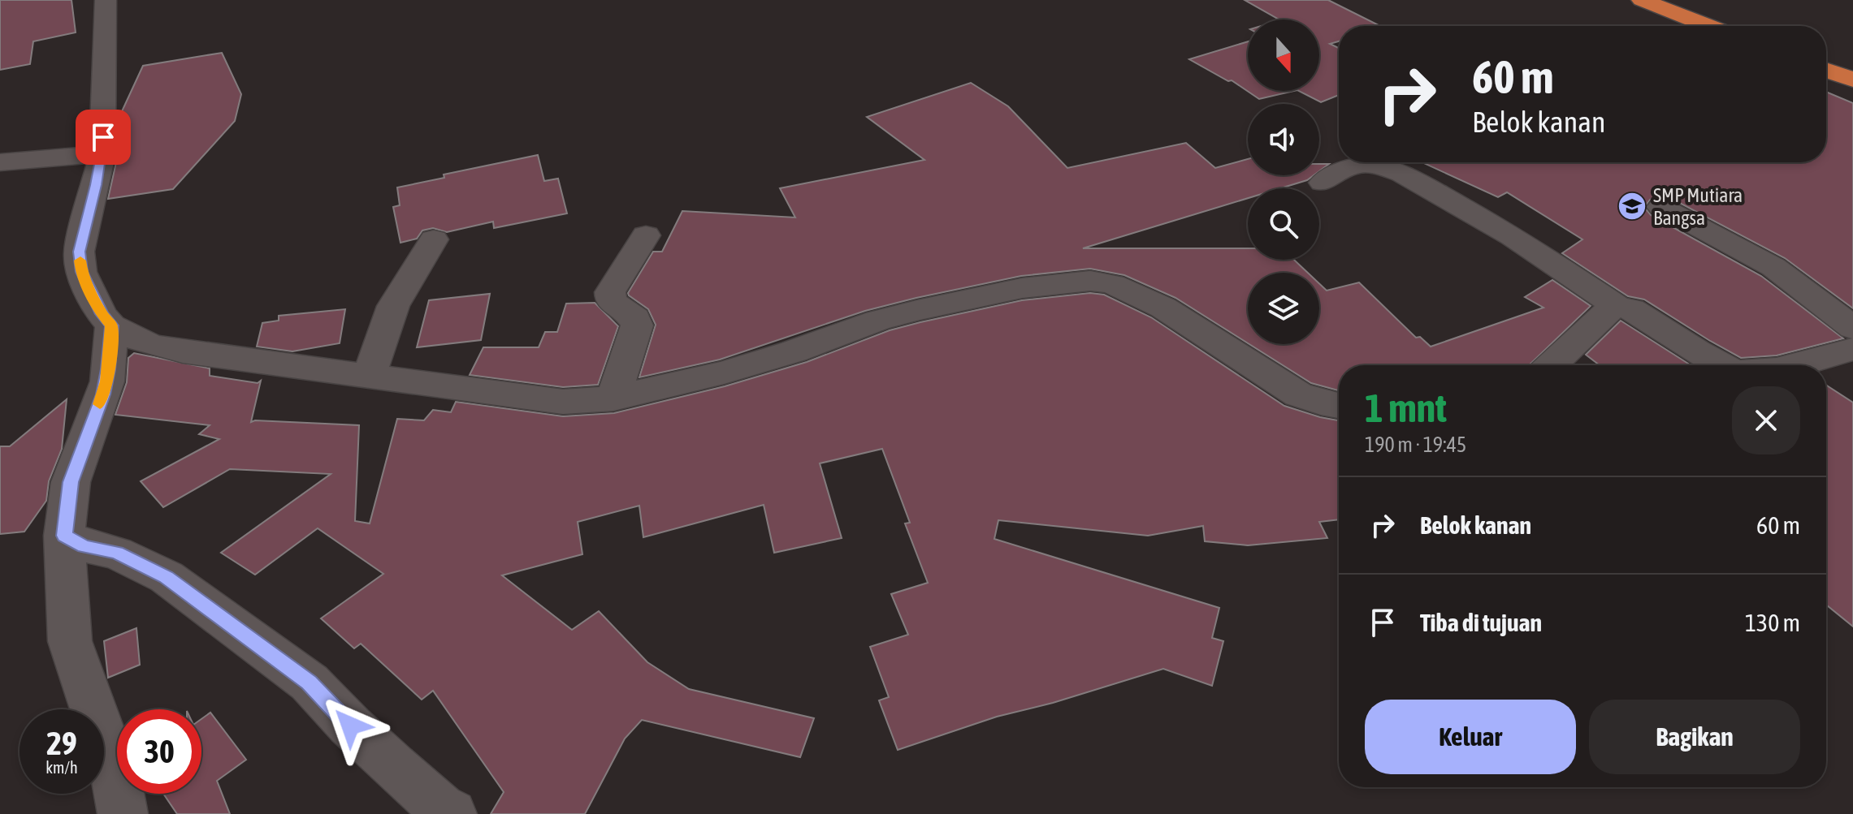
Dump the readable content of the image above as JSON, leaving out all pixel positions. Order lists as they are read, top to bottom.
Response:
{
  "places": {
    "school or university": ["SMP Mutiara Bangsa"]
  },
  "north": "bottom",
  "page": {
    "turn": ["60 m", "Belok kanan"],
    "heading": ["1 mnt", "190 m · 19:45"],
    "list": [
      {
        "name": "Belok kanan",
        "value": "60 m"
      },
      {
        "name": "Tiba di tujuan",
        "value": "130 m"
      }
    ],
    "buttons": ["Keluar", "Bagikan"],
    "speed": "29 km/h",
    "limit": "30"
  }
}
